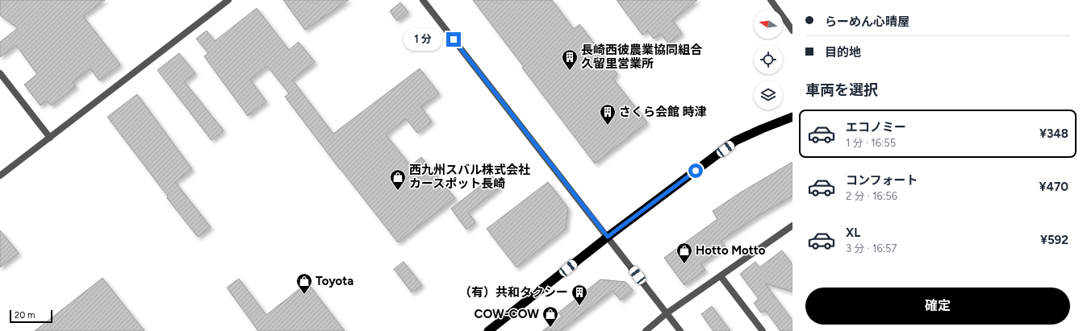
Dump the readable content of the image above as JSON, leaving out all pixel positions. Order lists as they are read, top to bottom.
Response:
{
  "places": {
    "building": ["長崎西彼農業協同組合 久留里営業所", "さくら会館 時津", "（有）共和タクシー"],
    "shop": [
      "西九州スバル株式会社 カースポット長崎",
      "Hotto Motto",
      "Toyota",
      "COW-COW"
    ]
  },
  "scale_bar": "20 m",
  "north": "left",
  "page": {
    "banner": ["らーめん心晴屋", "目的地"],
    "bubble": "1 分",
    "heading": "車両を選択",
    "list": [
      {
        "name": "エコノミー",
        "note": "1 分 · 16:55",
        "value": "¥348"
      },
      {
        "name": "コンフォート",
        "note": "2 分 · 16:56",
        "value": "¥470"
      },
      {
        "name": "XL",
        "note": "3 分 · 16:57",
        "value": "¥592"
      }
    ],
    "buttons": "確定",
    "scale": "20 m"
  }
}
